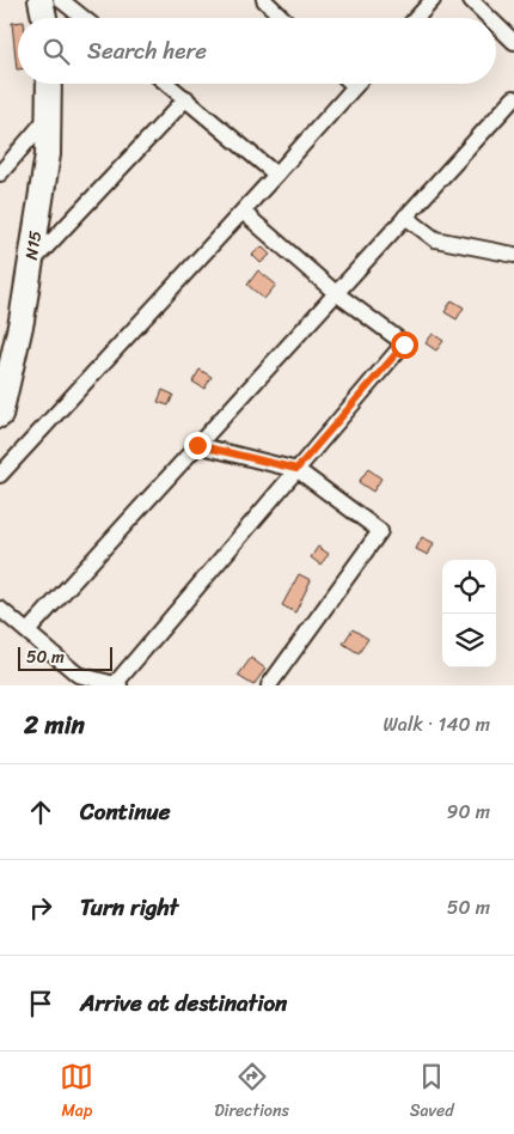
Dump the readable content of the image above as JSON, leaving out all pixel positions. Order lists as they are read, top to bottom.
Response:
{
  "streets": {
    "main road": ["N15"]
  },
  "scale_bar": "50 m",
  "page": {
    "search": "Search here",
    "scale": "50 m",
    "heading": ["2 min", "Walk · 140 m"],
    "list": [
      ["Continue", "90 m"],
      ["Turn right", "50 m"],
      "Arrive at destination"
    ],
    "nav": ["Map", "Directions", "Saved"]
  }
}
